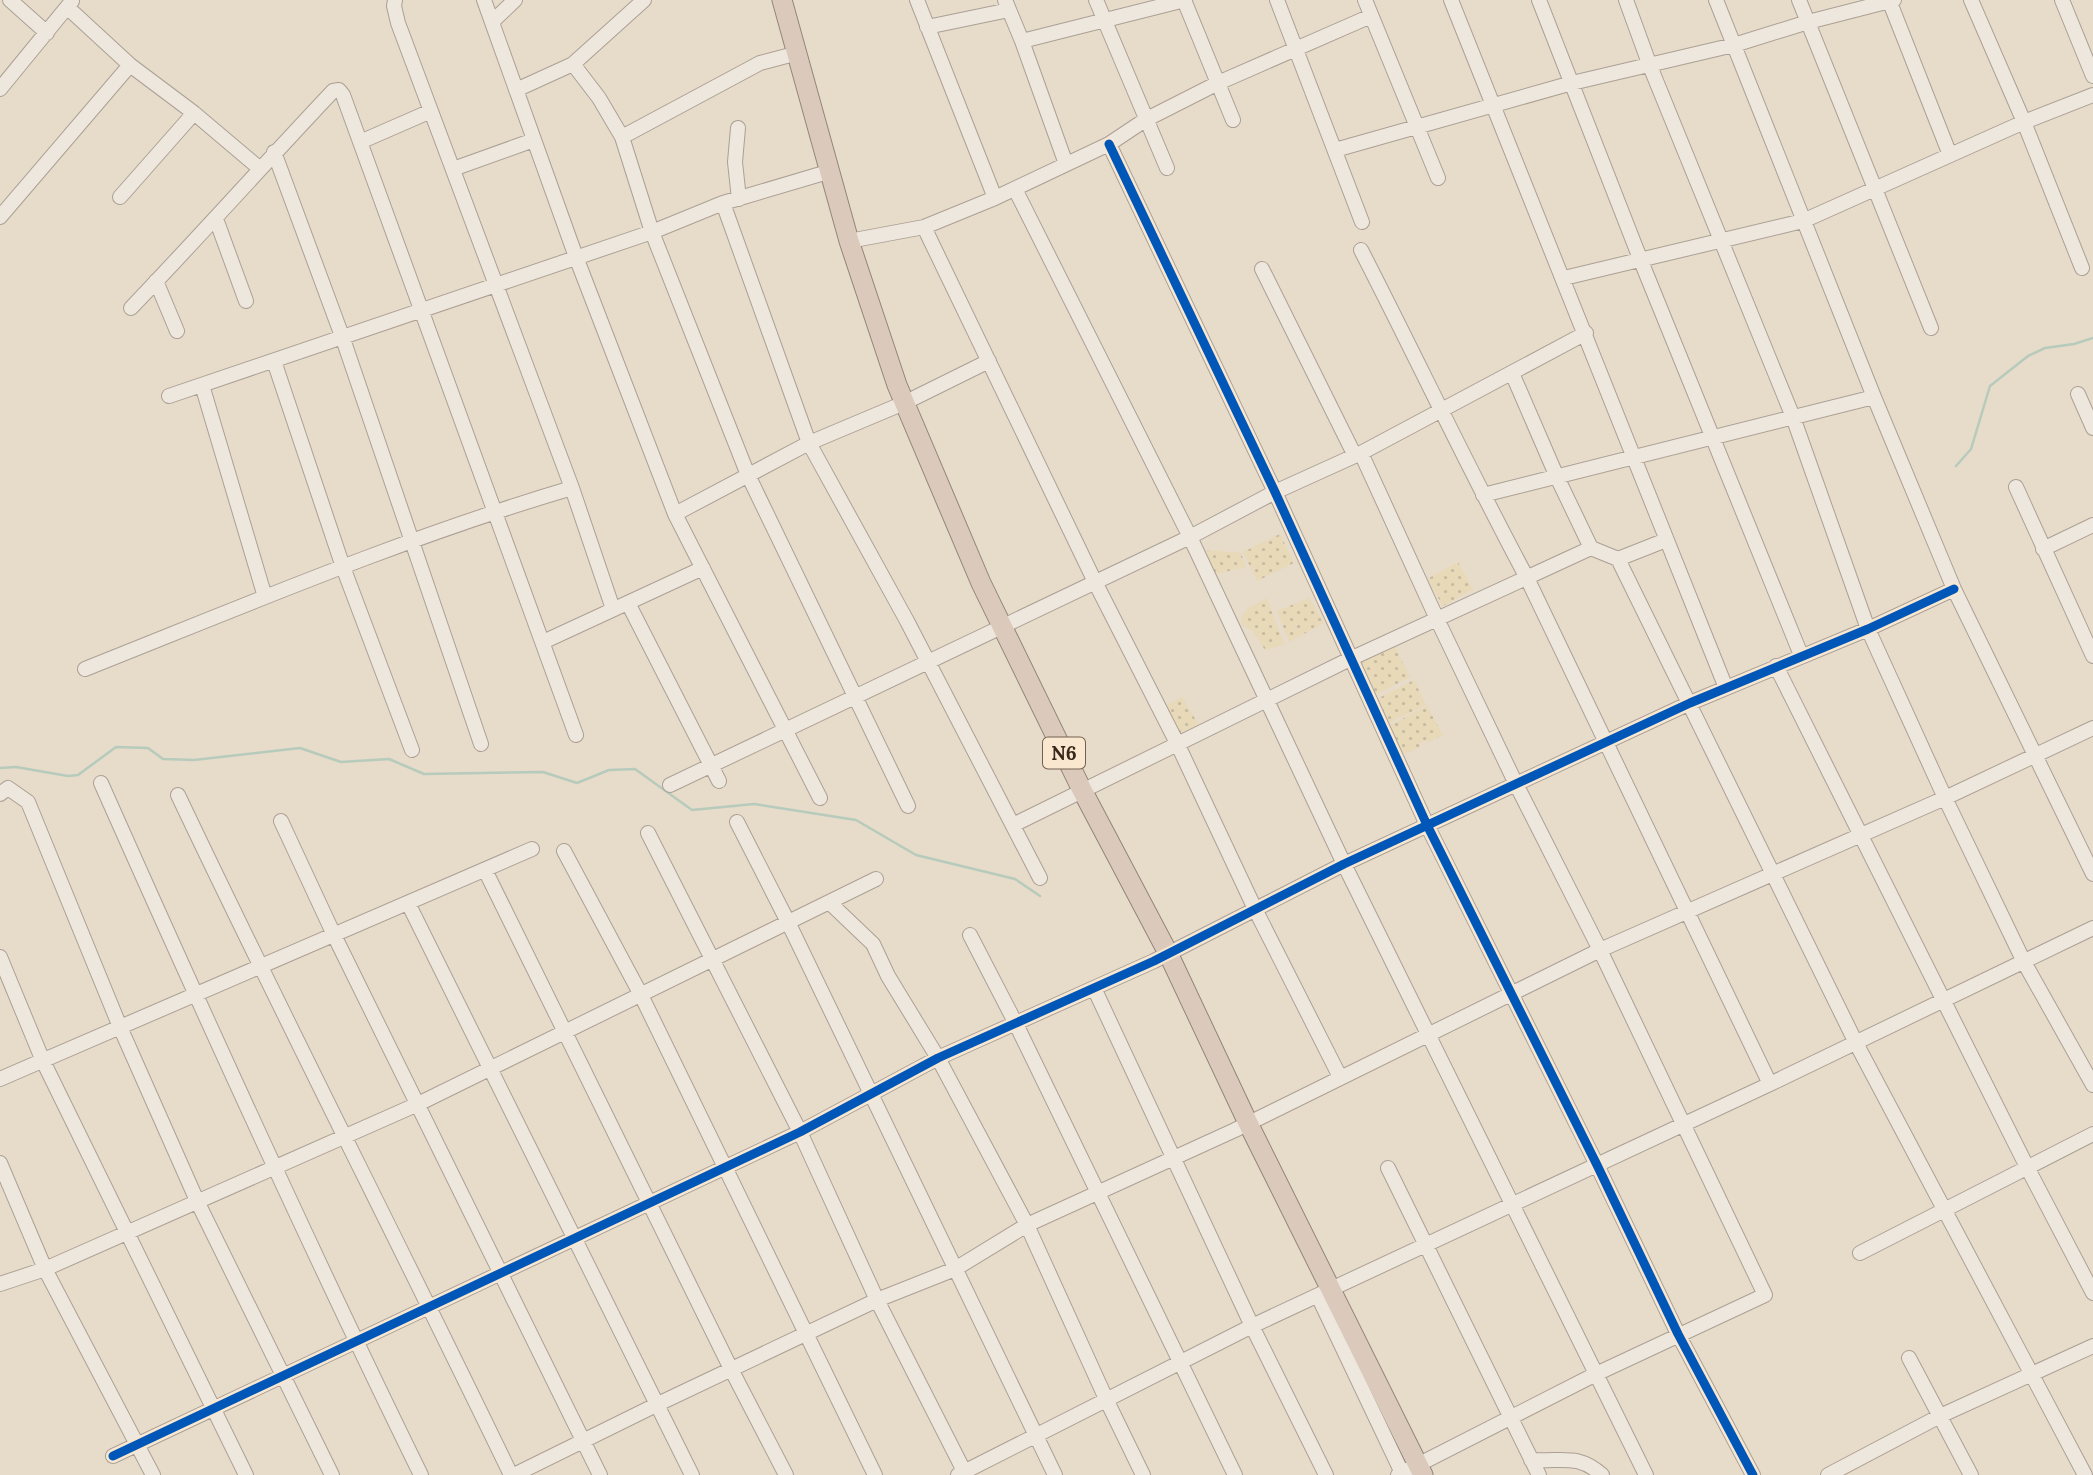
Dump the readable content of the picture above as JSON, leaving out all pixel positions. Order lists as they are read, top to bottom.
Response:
{
  "streets": {
    "highway": ["N6"]
  }
}
